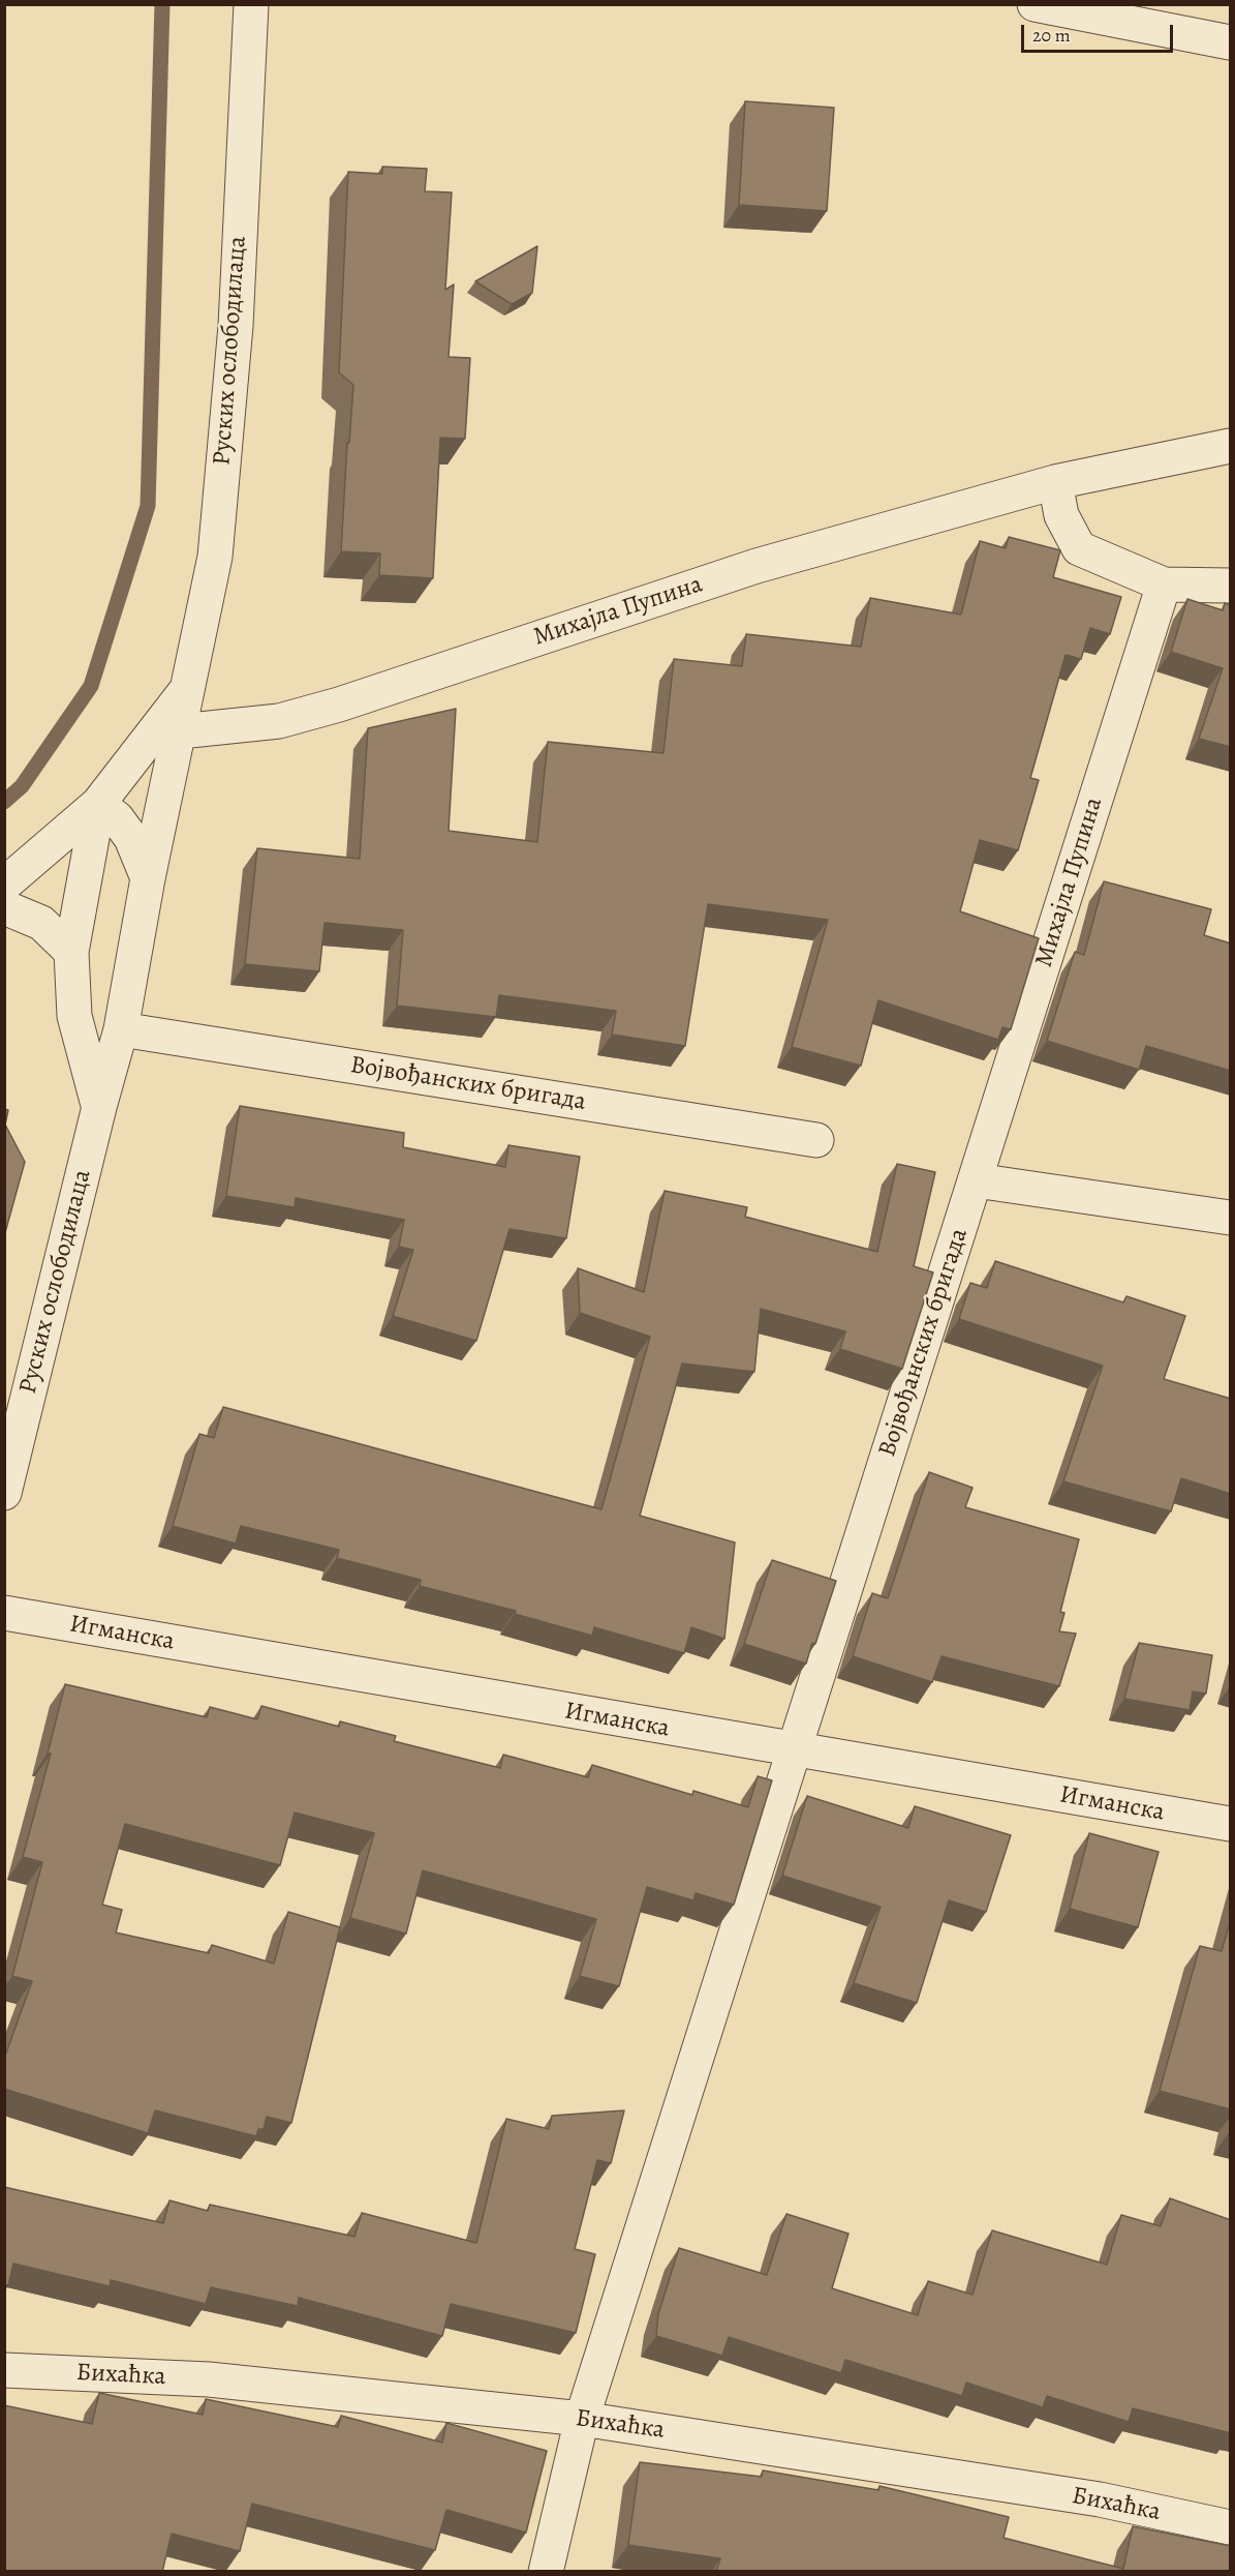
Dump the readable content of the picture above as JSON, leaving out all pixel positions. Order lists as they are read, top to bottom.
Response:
{
  "streets": {
    "street": [
      "Руских ослободилаца",
      "Михајла Пупина",
      "Војвођанских бригада",
      "Игманска",
      "Бихаћка"
    ]
  },
  "crossings": [
    ["Руских ослободилаца", "Михајла Пупина"],
    ["Руских ослободилаца", "Војвођанских бригада"],
    ["Михајла Пупина", "Војвођанских бригада"],
    ["Војвођанских бригада", "Игманска"],
    ["Војвођанских бригада", "Бихаћка"]
  ],
  "scale_bar": "20 m"
}
